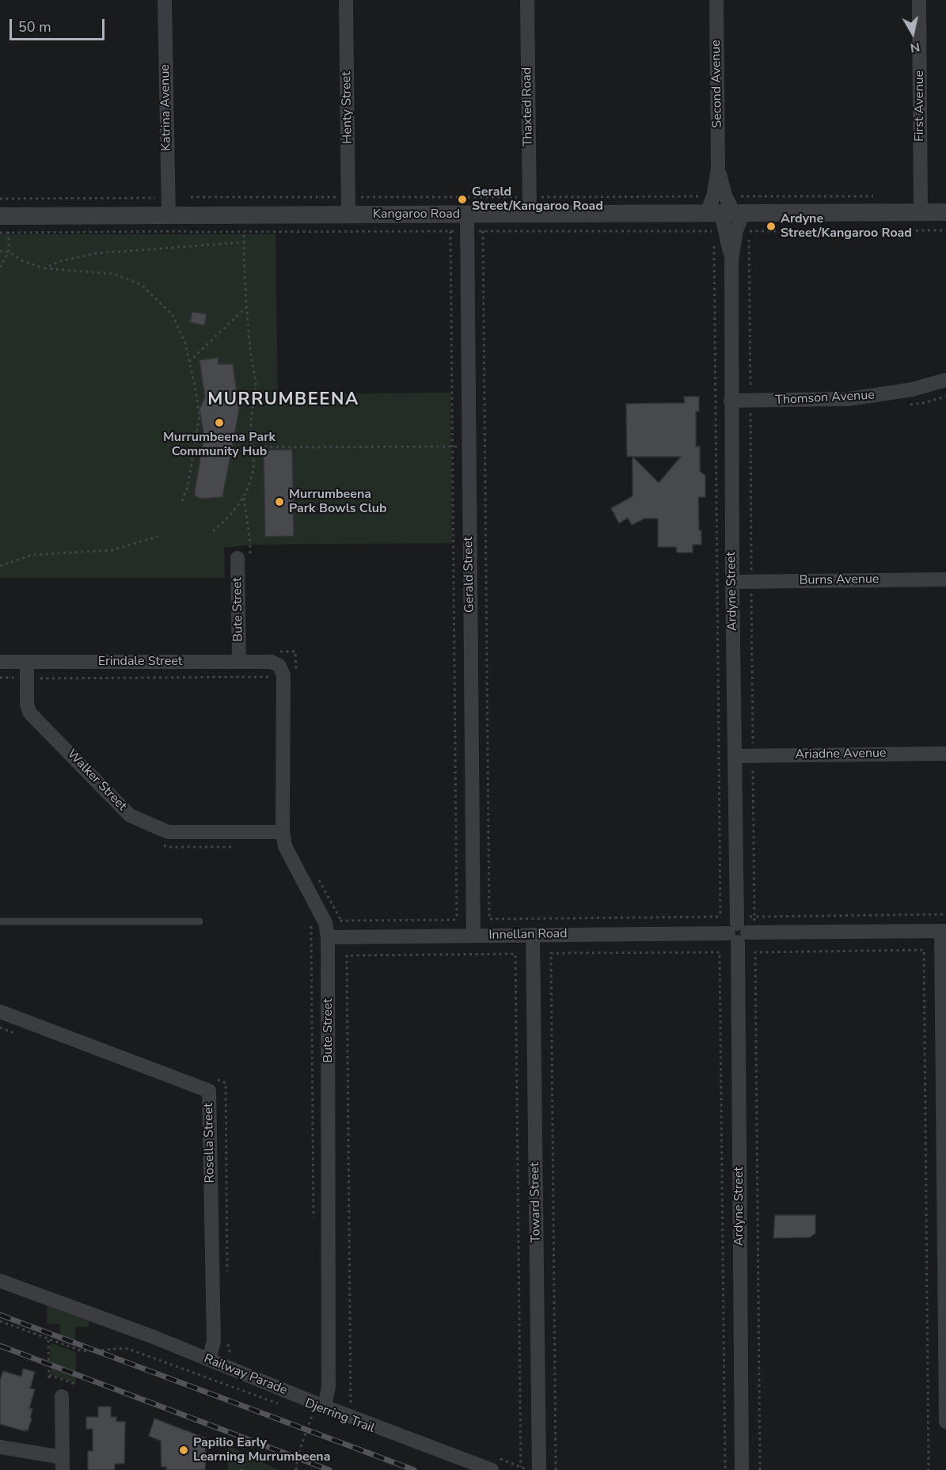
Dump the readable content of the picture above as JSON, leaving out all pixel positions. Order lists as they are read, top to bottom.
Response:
{
  "streets": {
    "street": [
      "Second Avenue",
      "First Avenue",
      "Thaxted Road",
      "Katrina Avenue",
      "Henty Street",
      "Kangaroo Road",
      "Thomson Avenue",
      "Gerald Street",
      "Burns Avenue",
      "Ardyne Street",
      "Bute Street",
      "Erindale Street",
      "Ariadne Avenue",
      "Walker Street",
      "Innellan Road",
      "Rosella Street",
      "Toward Street",
      "Railway Parade"
    ],
    "path": ["Djerring Trail"]
  },
  "crossings": [
    ["Second Avenue", "Kangaroo Road"],
    ["Second Avenue", "Ardyne Street"],
    ["First Avenue", "Kangaroo Road"],
    ["Thaxted Road", "Kangaroo Road"],
    ["Katrina Avenue", "Kangaroo Road"],
    ["Henty Street", "Kangaroo Road"],
    ["Kangaroo Road", "Gerald Street"],
    ["Kangaroo Road", "Ardyne Street"],
    ["Thomson Avenue", "Ardyne Street"],
    ["Gerald Street", "Innellan Road"],
    ["Burns Avenue", "Ardyne Street"],
    ["Ardyne Street", "Ariadne Avenue"],
    ["Ardyne Street", "Innellan Road"],
    ["Bute Street", "Erindale Street"],
    ["Bute Street", "Walker Street"],
    ["Bute Street", "Innellan Road"],
    ["Bute Street", "Railway Parade"],
    ["Erindale Street", "Walker Street"],
    ["Innellan Road", "Toward Street"],
    ["Rosella Street", "Railway Parade"]
  ],
  "districts": ["MURRUMBEENA"],
  "places": [
    "Gerald Street/Kangaroo Road",
    "Ardyne Street/Kangaroo Road",
    "Murrumbeena Park Community Hub",
    "Murrumbeena Park Bowls Club",
    "Papilio Early Learning Murrumbeena"
  ],
  "scale_bar": "50 m",
  "north": "bottom"
}
